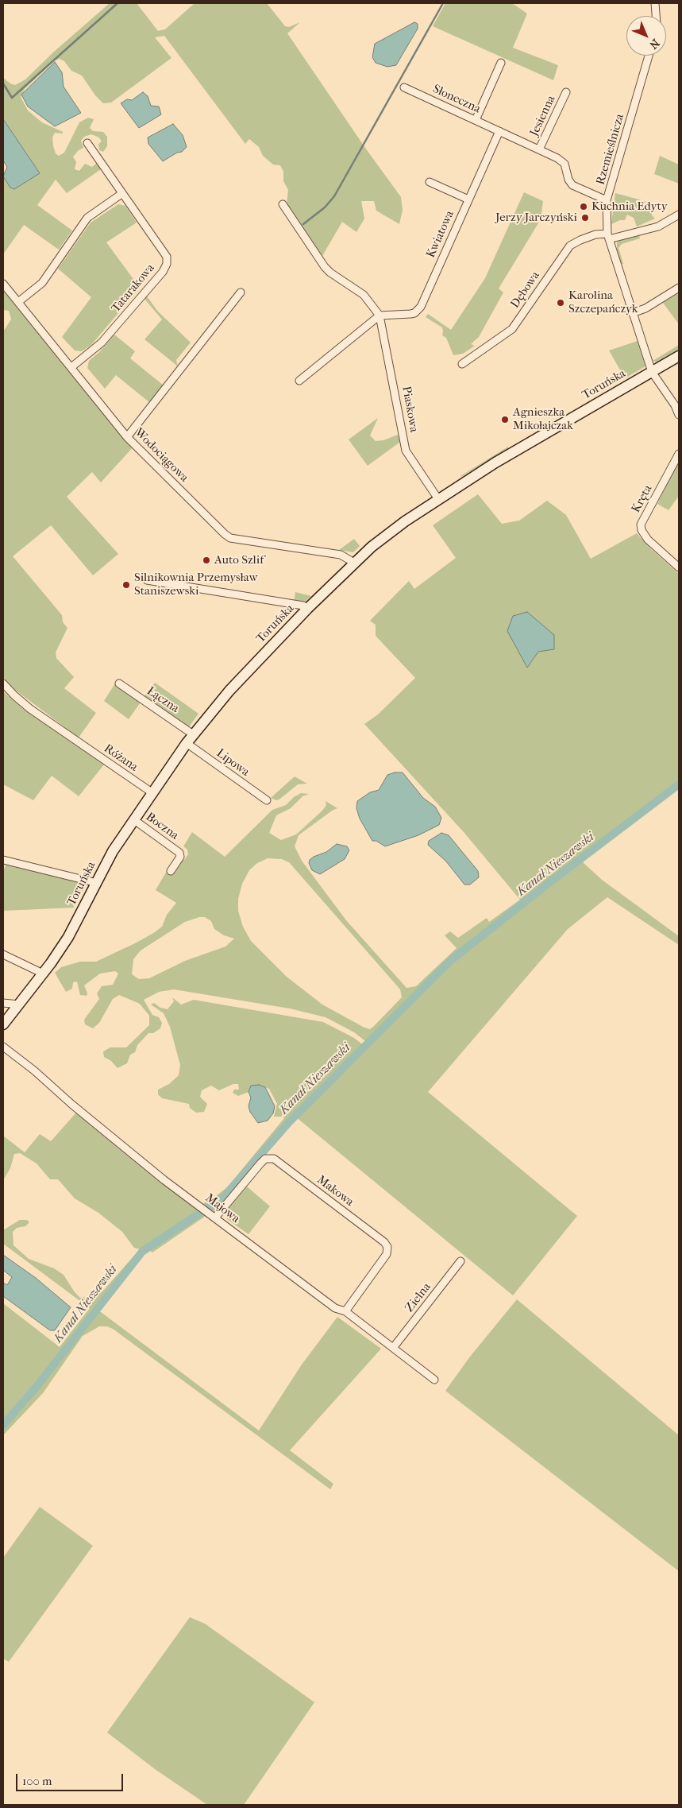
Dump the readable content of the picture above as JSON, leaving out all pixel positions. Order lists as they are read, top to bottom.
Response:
{
  "streets": {
    "main road": ["Toruńska"],
    "street": [
      "Słoneczna",
      "Jesienna",
      "Rzemieślnicza",
      "Kwiatowa",
      "Tatarakowa",
      "Dębowa",
      "Piaskowa",
      "Wodociągowa",
      "Kręta",
      "Łączna",
      "Różana",
      "Lipowa",
      "Boczna",
      "Makowa",
      "Majowa",
      "Zielna"
    ]
  },
  "crossings": [
    ["Słoneczna", "Jesienna"],
    ["Słoneczna", "Rzemieślnicza"],
    ["Słoneczna", "Kwiatowa"],
    ["Rzemieślnicza", "Dębowa"],
    ["Rzemieślnicza", "Toruńska"],
    ["Kwiatowa", "Piaskowa"],
    ["Tatarakowa", "Wodociągowa"],
    ["Toruńska", "Piaskowa"],
    ["Toruńska", "Wodociągowa"],
    ["Toruńska", "Łączna"],
    ["Toruńska", "Różana"],
    ["Toruńska", "Lipowa"],
    ["Toruńska", "Boczna"],
    ["Makowa", "Majowa"],
    ["Majowa", "Zielna"]
  ],
  "water": ["Kanał Nieszawski"],
  "places": [
    "Kuchnia Edyty",
    "Jerzy Jarczyński",
    "Karolina Szczepańczyk",
    "Agnieszka Mikołajczak",
    "Auto Szlif",
    "Silnikownia Przemysław Staniszewski"
  ],
  "scale_bar": "100 m",
  "north": "bottom right"
}
